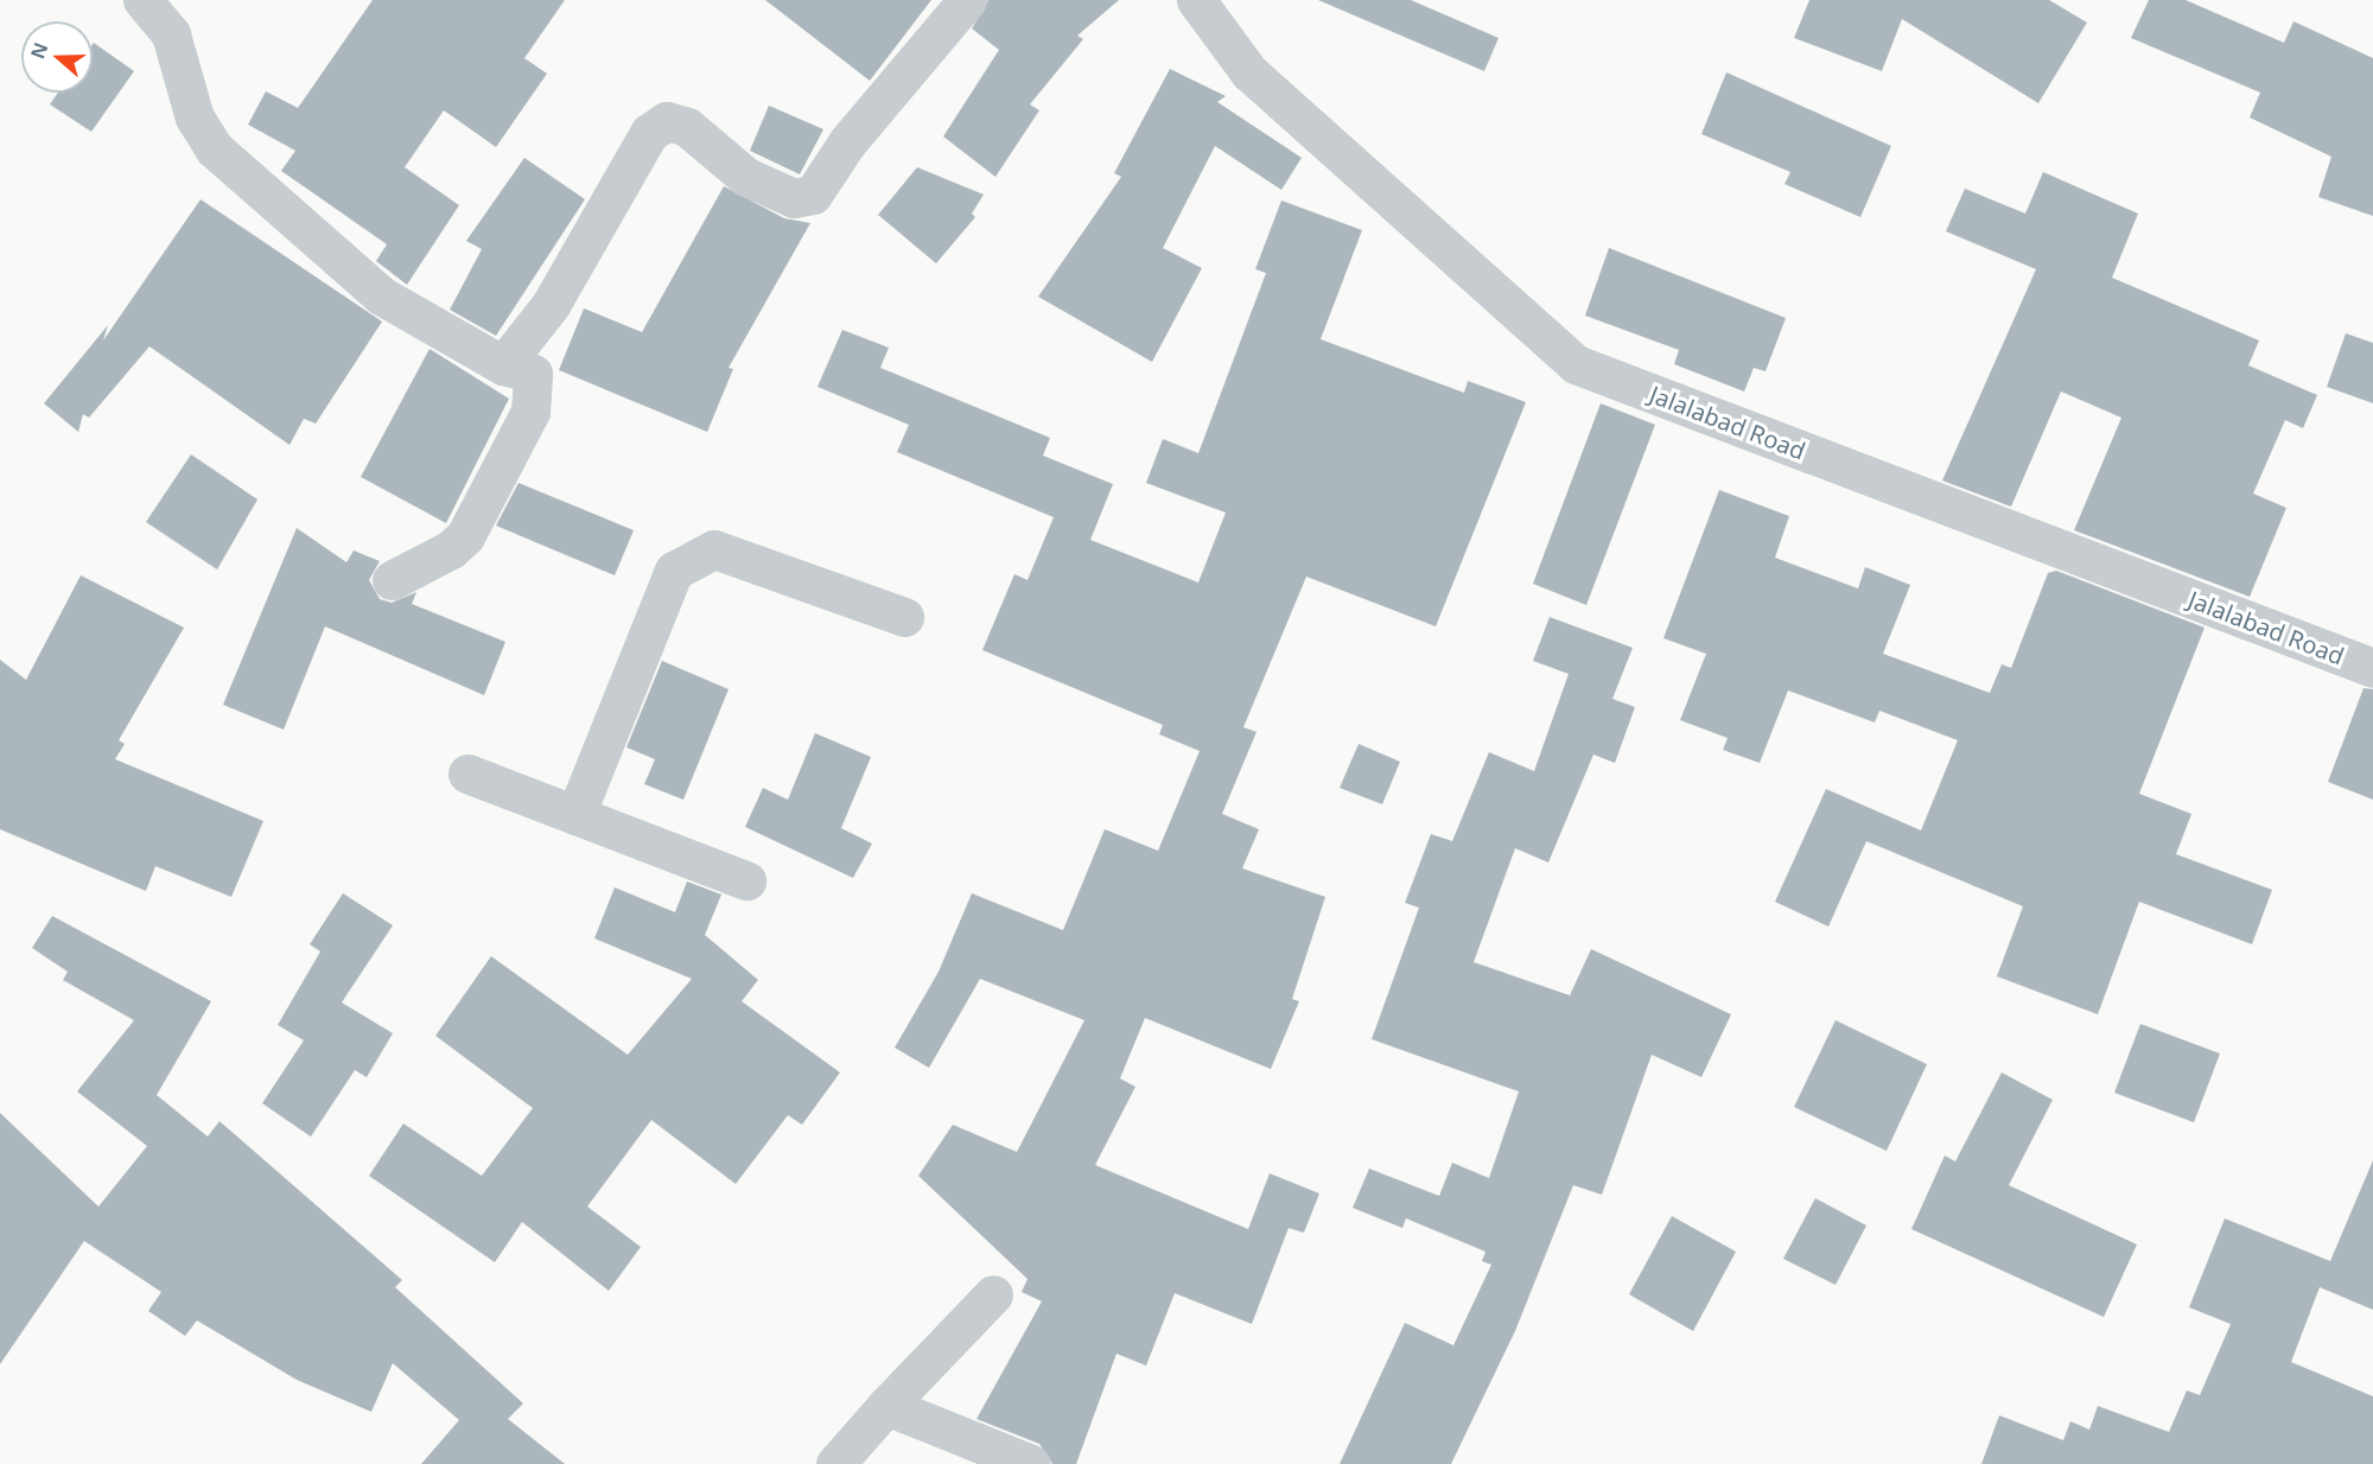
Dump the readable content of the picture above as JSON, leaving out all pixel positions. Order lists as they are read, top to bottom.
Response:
{
  "streets": {
    "street": ["Jalalabad Road"]
  },
  "north": "left"
}
